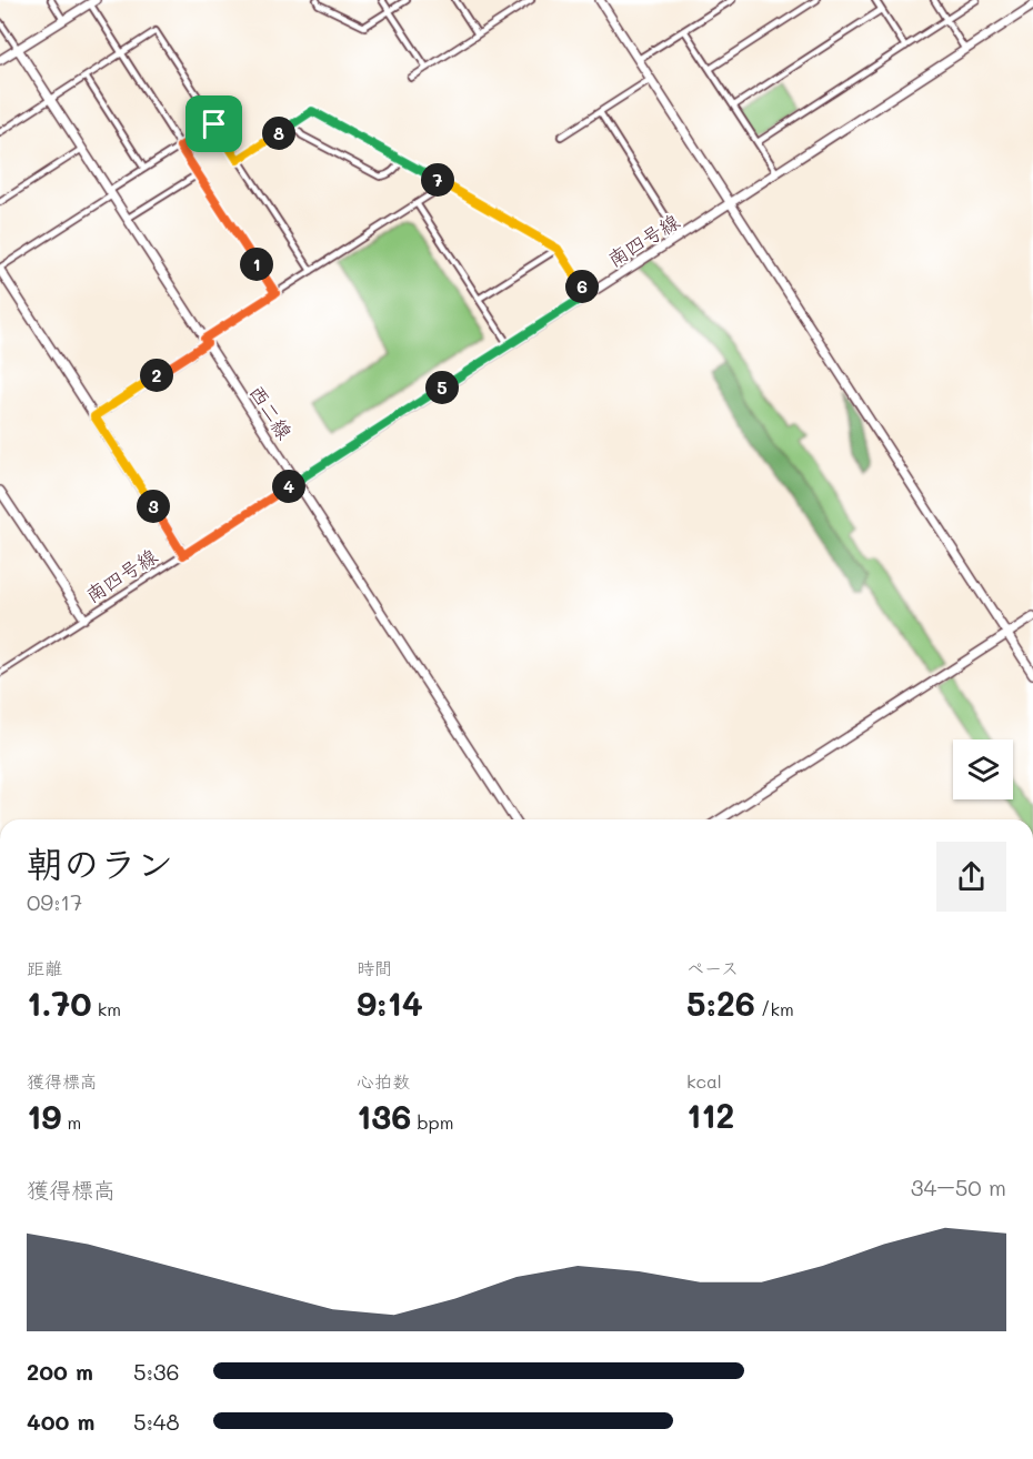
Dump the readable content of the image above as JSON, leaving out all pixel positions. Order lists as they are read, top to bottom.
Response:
{
  "streets": {
    "street": ["南四号線", "西二線"]
  },
  "crossings": [
    ["南四号線", "西二線"]
  ],
  "page": {
    "pins": [
      "8",
      "7",
      "1",
      "6",
      "2",
      "5",
      "4",
      "3"
    ],
    "heading": ["朝のラン", "09:17"],
    "stats": [
      ["距離", "1.70 km"],
      ["時間", "9:14"],
      ["ペース", "5:26 /km"],
      ["獲得標高", "19 m"],
      ["心拍数", "136 bpm"],
      ["kcal", "112"]
    ],
    "chart": ["獲得標高", "34–50 m"],
    "list": [
      {
        "name": "200 m",
        "note": "5:36"
      },
      {
        "name": "400 m",
        "note": "5:48"
      }
    ]
  }
}
